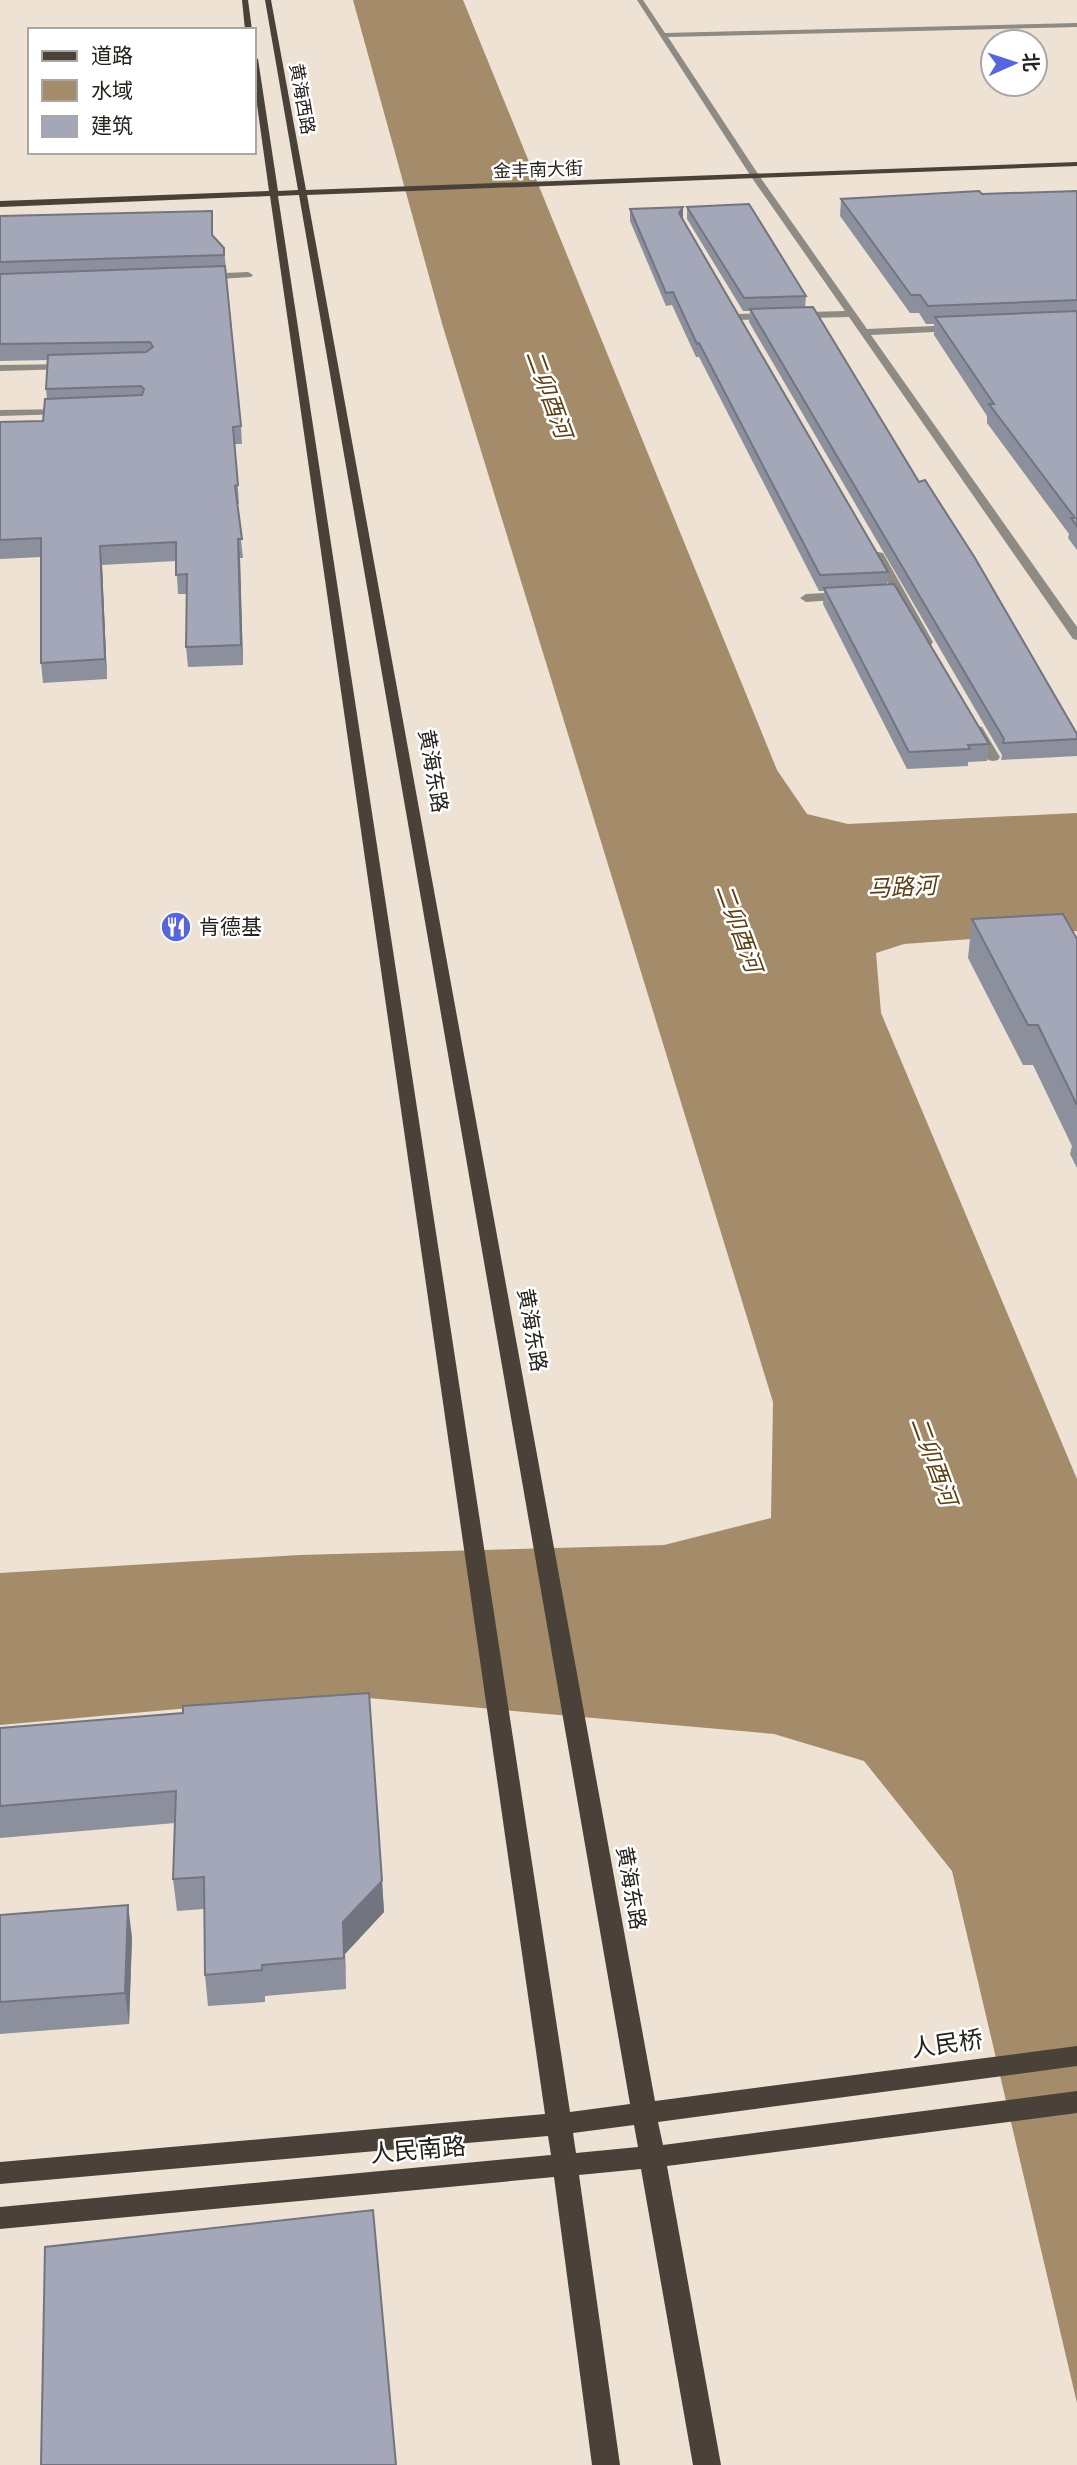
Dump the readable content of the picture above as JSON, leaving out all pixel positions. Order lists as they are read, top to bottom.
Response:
{
  "streets": {
    "main road": [
      "黄海西路",
      "金丰南大街",
      "黄海东路",
      "人民桥",
      "人民南路"
    ]
  },
  "crossings": [
    ["黄海西路", "金丰南大街"],
    ["黄海西路", "黄海东路"],
    ["金丰南大街", "黄海东路"],
    ["黄海东路", "人民南路"],
    ["人民桥", "人民南路"]
  ],
  "water": ["二卯酉河", "马路河"],
  "places": {
    "restaurant": ["肯德基"]
  },
  "legend": ["道路", "水域", "建筑"],
  "north": "right"
}
